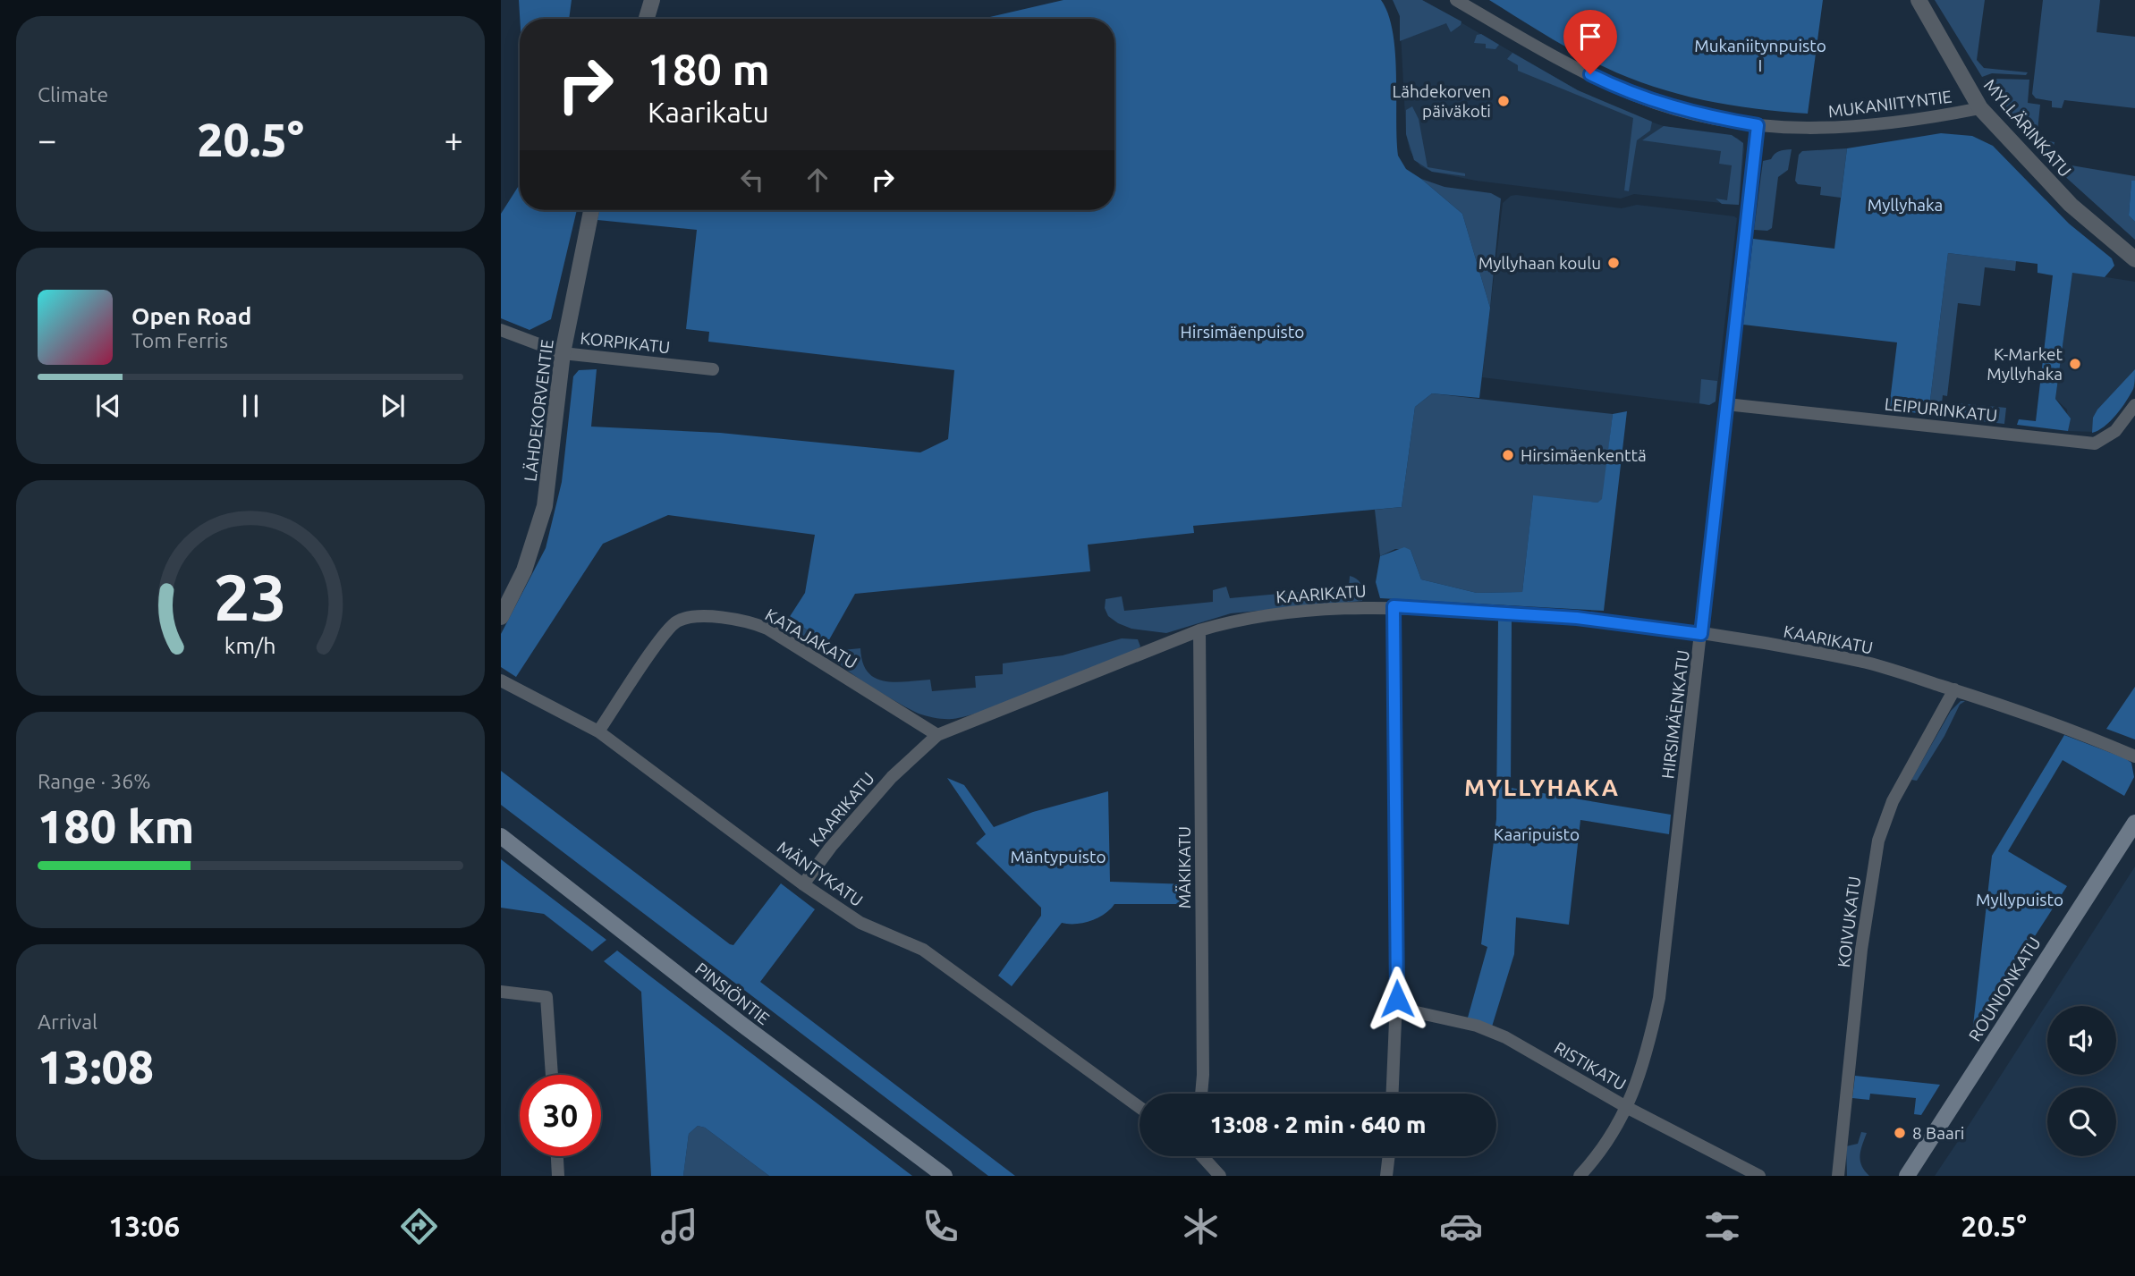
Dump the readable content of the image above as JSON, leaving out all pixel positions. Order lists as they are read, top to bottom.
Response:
{
  "streets": {
    "main road": ["ROUNIONKATU", "PINSIÖNTIE"],
    "street": [
      "MUKANIITYNTIE",
      "MYLLÄRINKATU",
      "KORPIKATU",
      "LEIPURINKATU",
      "LÄHDEKORVENTIE",
      "KAARIKATU",
      "KATAJAKATU",
      "HIRSIMÄENKATU",
      "MÄKIKATU",
      "MÄNTYKATU",
      "KOIVUKATU",
      "RISTIKATU"
    ]
  },
  "crossings": [
    ["MUKANIITYNTIE", "MYLLÄRINKATU"],
    ["MUKANIITYNTIE", "HIRSIMÄENKATU"],
    ["KORPIKATU", "LÄHDEKORVENTIE"],
    ["LEIPURINKATU", "HIRSIMÄENKATU"],
    ["KAARIKATU", "KATAJAKATU"],
    ["KAARIKATU", "HIRSIMÄENKATU"],
    ["KAARIKATU", "MÄKIKATU"],
    ["KAARIKATU", "MÄNTYKATU"],
    ["KAARIKATU", "KOIVUKATU"],
    ["KATAJAKATU", "MÄNTYKATU"],
    ["HIRSIMÄENKATU", "RISTIKATU"]
  ],
  "districts": ["MYLLYHAKA"],
  "parks": [
    "Mukaniitynpuisto I",
    "Myllyhaka",
    "Hirsimäenpuisto",
    "Kaaripuisto",
    "Mäntypuisto",
    "Myllypuisto"
  ],
  "places": [
    "Lähdekorven päiväkoti",
    "Myllyhaan koulu",
    "K-Market Myllyhaka",
    "Hirsimäenkenttä",
    "8 Baari"
  ],
  "page": {
    "tile": [
      "Climate",
      ["Range · 36%", "180 km"],
      ["Arrival", "13:08"]
    ],
    "turn": ["180 m", "Kaarikatu"],
    "heat": ["−", "20.5°", "+"],
    "song": ["Open Road", "Tom Ferris"],
    "limit": "30",
    "trip": "13:08 · 2 min · 640 m",
    "tabs": ["13:06", "20.5°"],
    "gauge": ["23", "km/h"]
  }
}
